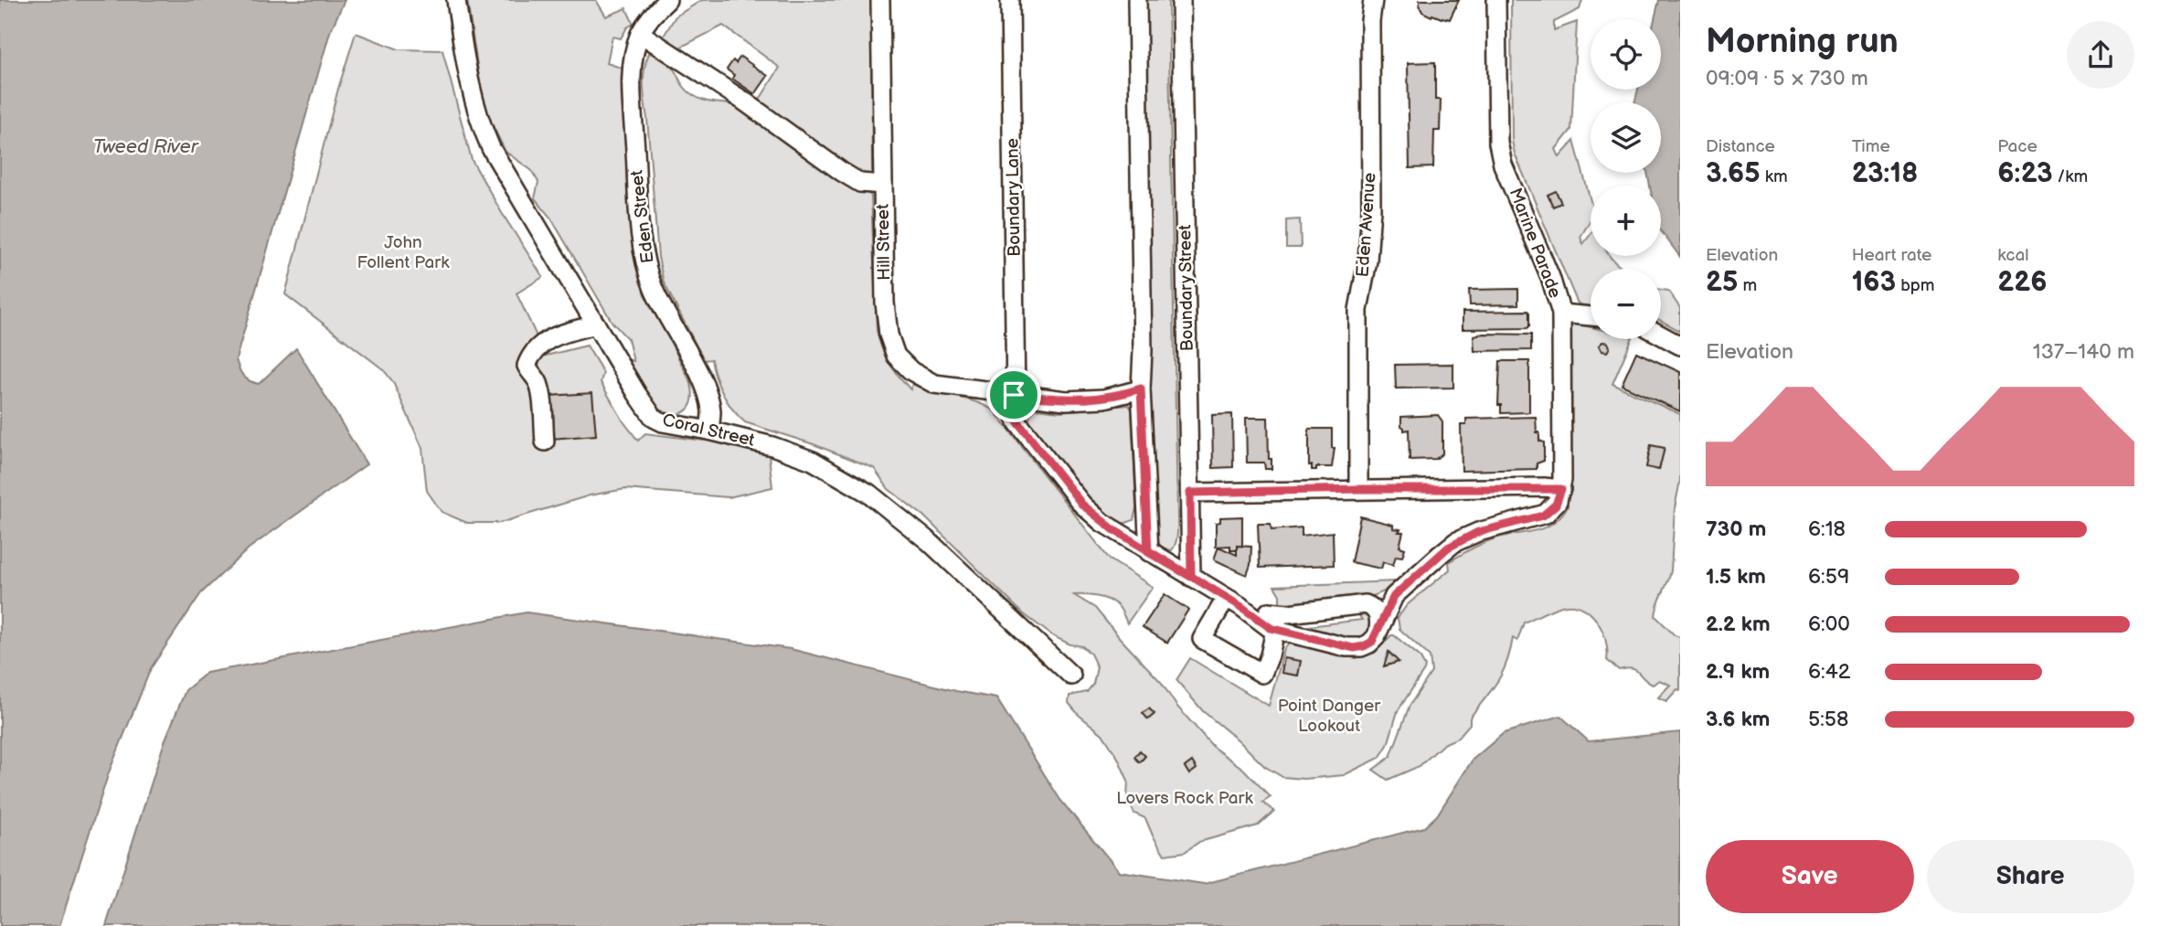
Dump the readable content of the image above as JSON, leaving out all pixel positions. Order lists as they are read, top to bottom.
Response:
{
  "streets": {
    "street": [
      "Boundary Lane",
      "Eden Street",
      "Eden Avenue",
      "Hill Street",
      "Marine Parade",
      "Boundary Street",
      "Coral Street"
    ]
  },
  "crossings": [
    ["Boundary Lane", "Hill Street"],
    ["Boundary Lane", "Boundary Street"],
    ["Eden Street", "Coral Street"]
  ],
  "water": ["Tweed River"],
  "parks": ["John Follent Park", "Point Danger Lookout", "Lovers Rock Park"],
  "page": {
    "heading": ["Morning run", "09:09 · 5 × 730 m"],
    "map_buttons": ["+", "−"],
    "stats": [
      ["Distance", "3.65 km"],
      ["Time", "23:18"],
      ["Pace", "6:23 /km"],
      ["Elevation", "25 m"],
      ["Heart rate", "163 bpm"],
      ["kcal", "226"]
    ],
    "chart": ["Elevation", "137–140 m"],
    "list": [
      {
        "name": "730 m",
        "note": "6:18"
      },
      {
        "name": "1.5 km",
        "note": "6:59"
      },
      {
        "name": "2.2 km",
        "note": "6:00"
      },
      {
        "name": "2.9 km",
        "note": "6:42"
      },
      {
        "name": "3.6 km",
        "note": "5:58"
      }
    ],
    "buttons": ["Save", "Share"]
  }
}
